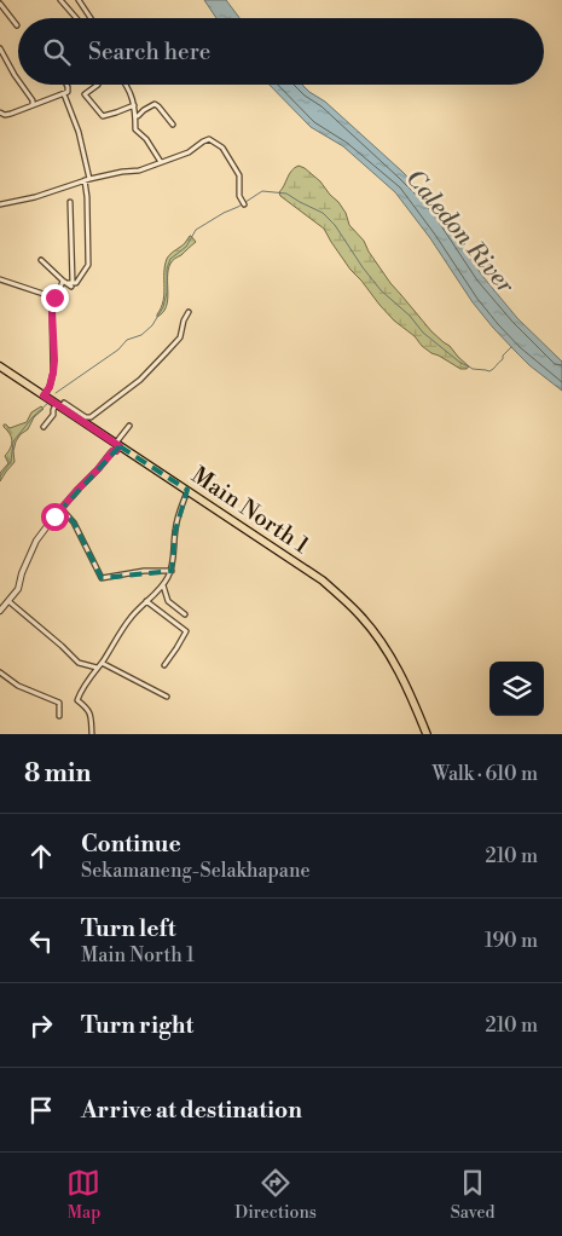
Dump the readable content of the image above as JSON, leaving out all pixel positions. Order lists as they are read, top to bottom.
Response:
{
  "streets": {
    "main road": ["Main North 1"]
  },
  "water": ["Caledon River"],
  "page": {
    "search": "Search here",
    "heading": ["8 min", "Walk · 610 m"],
    "list": [
      ["Continue", "Sekamaneng-Selakhapane", "210 m"],
      ["Turn left", "Main North 1", "190 m"],
      ["Turn right", "210 m"],
      "Arrive at destination"
    ],
    "nav": ["Map", "Directions", "Saved"]
  }
}
